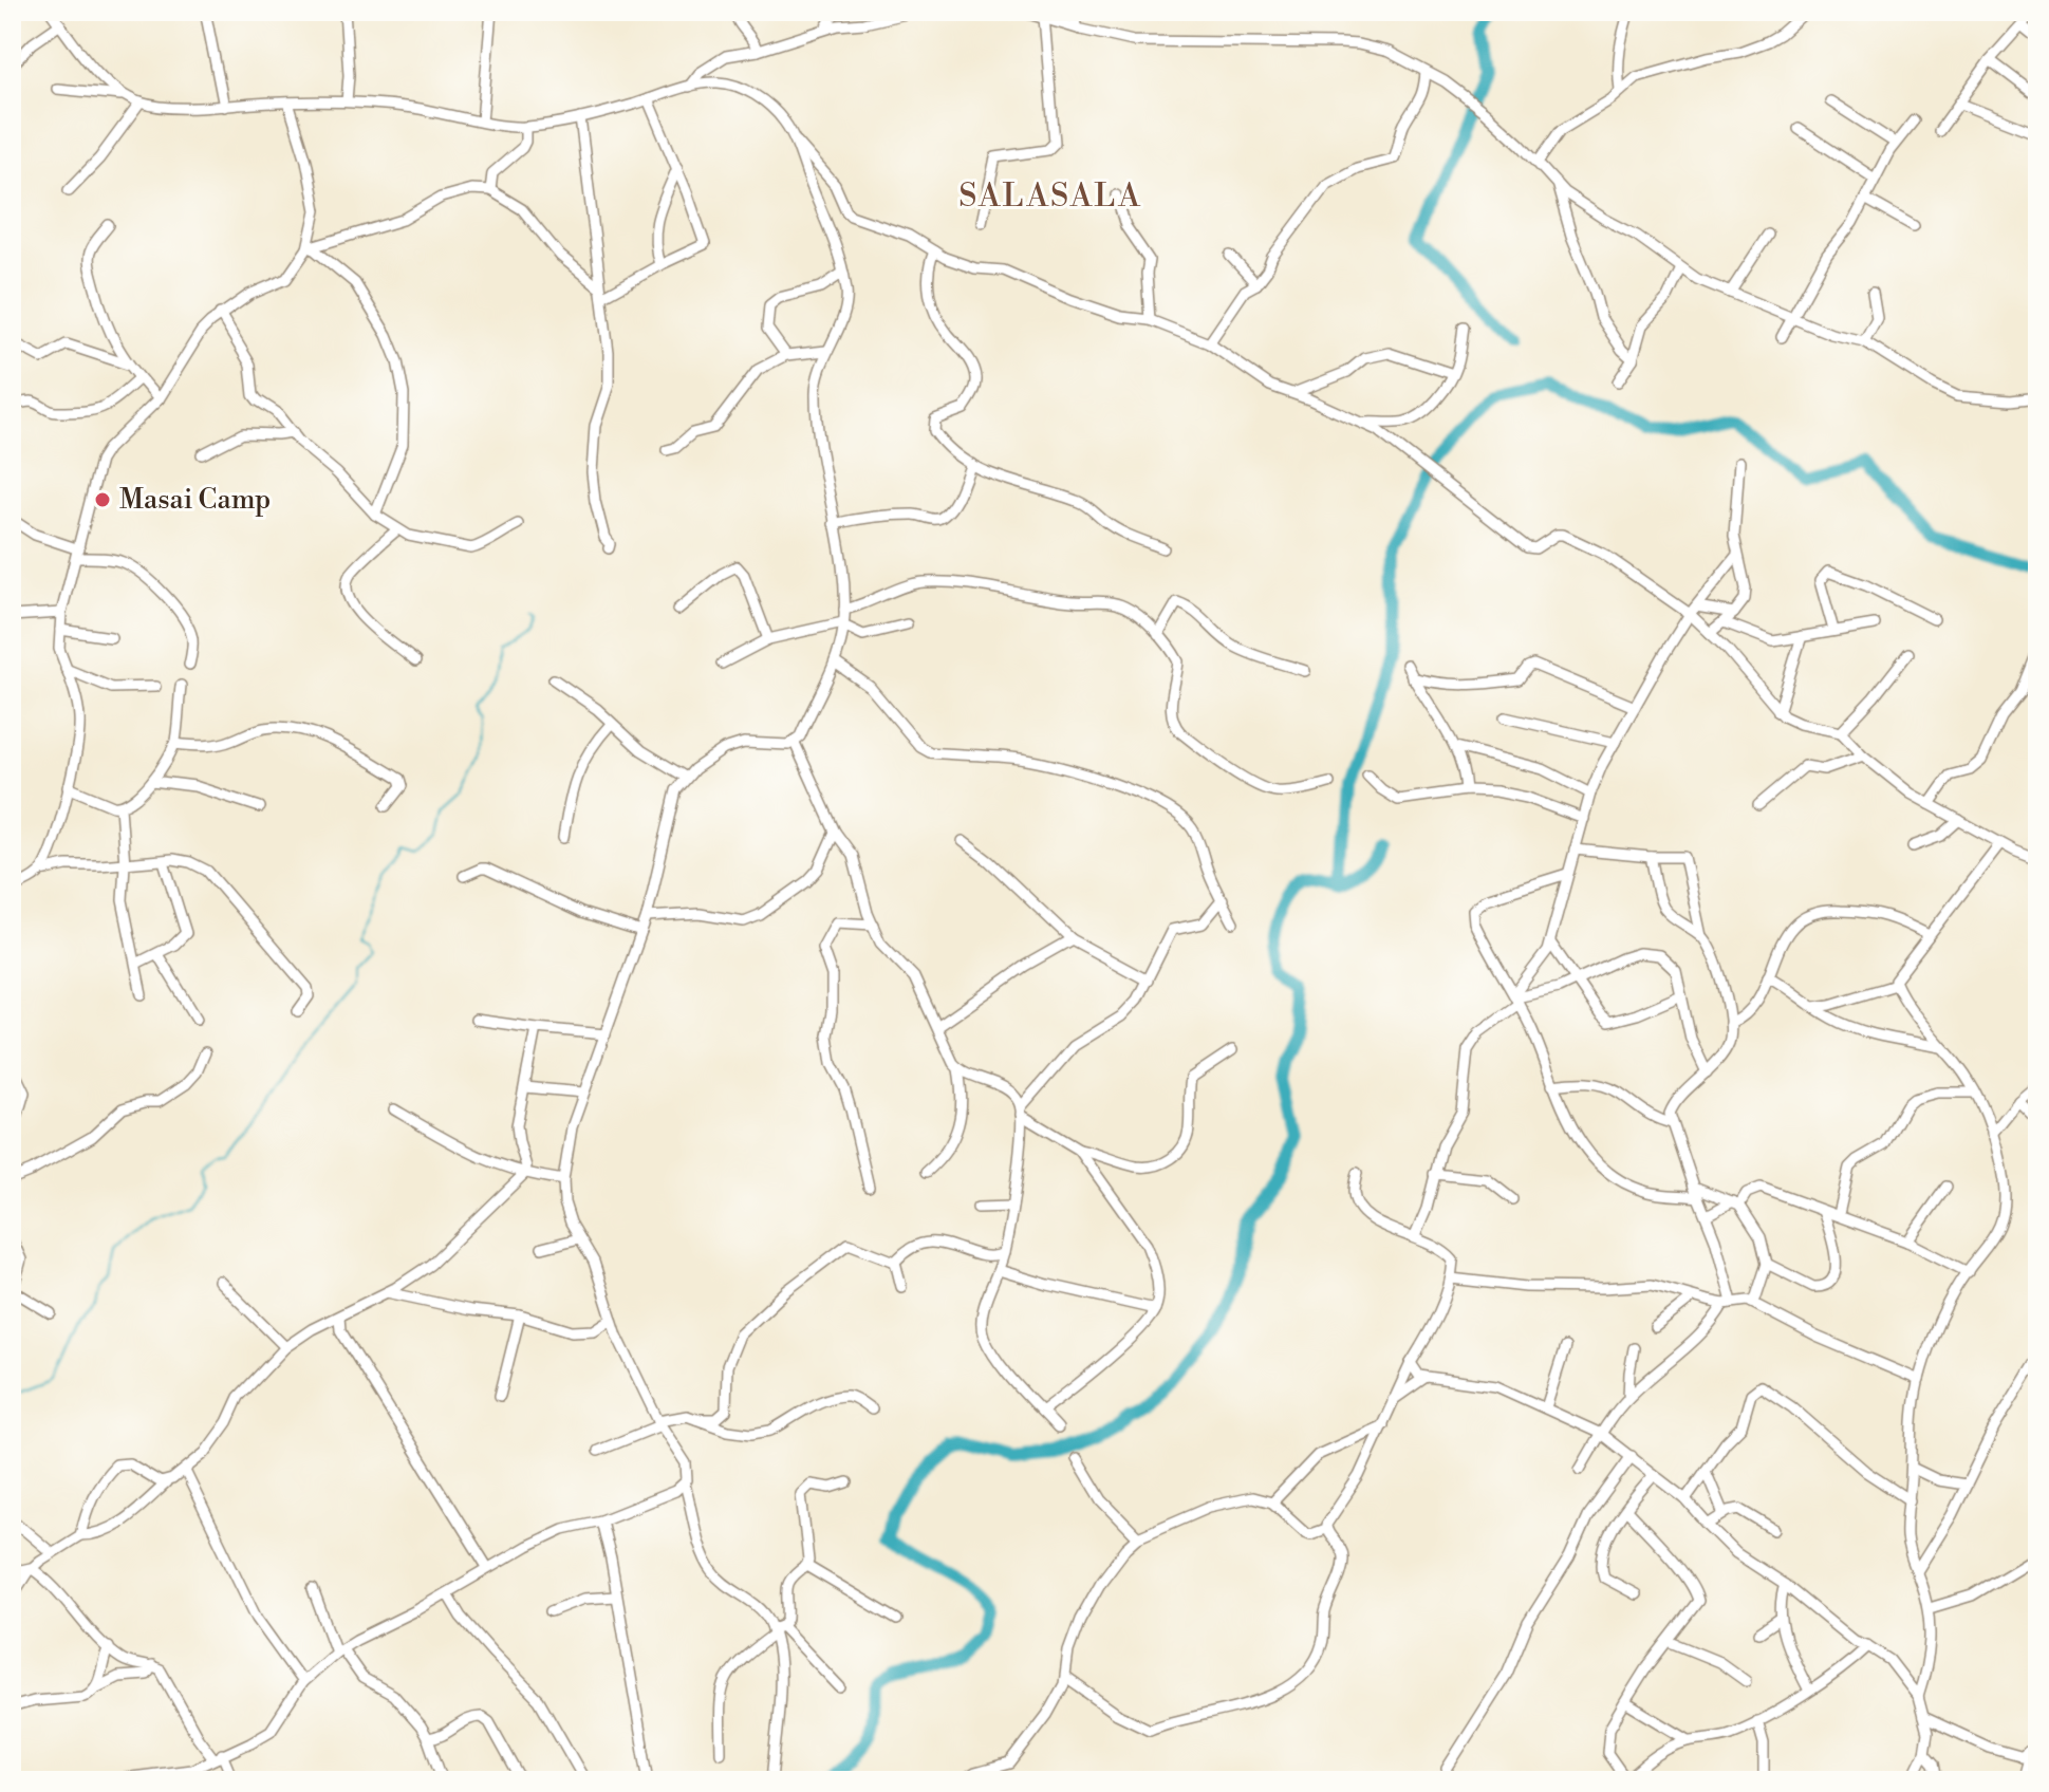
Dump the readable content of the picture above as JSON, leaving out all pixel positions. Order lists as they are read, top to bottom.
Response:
{
  "districts": ["SALASALA"],
  "places": ["Masai Camp"]
}
